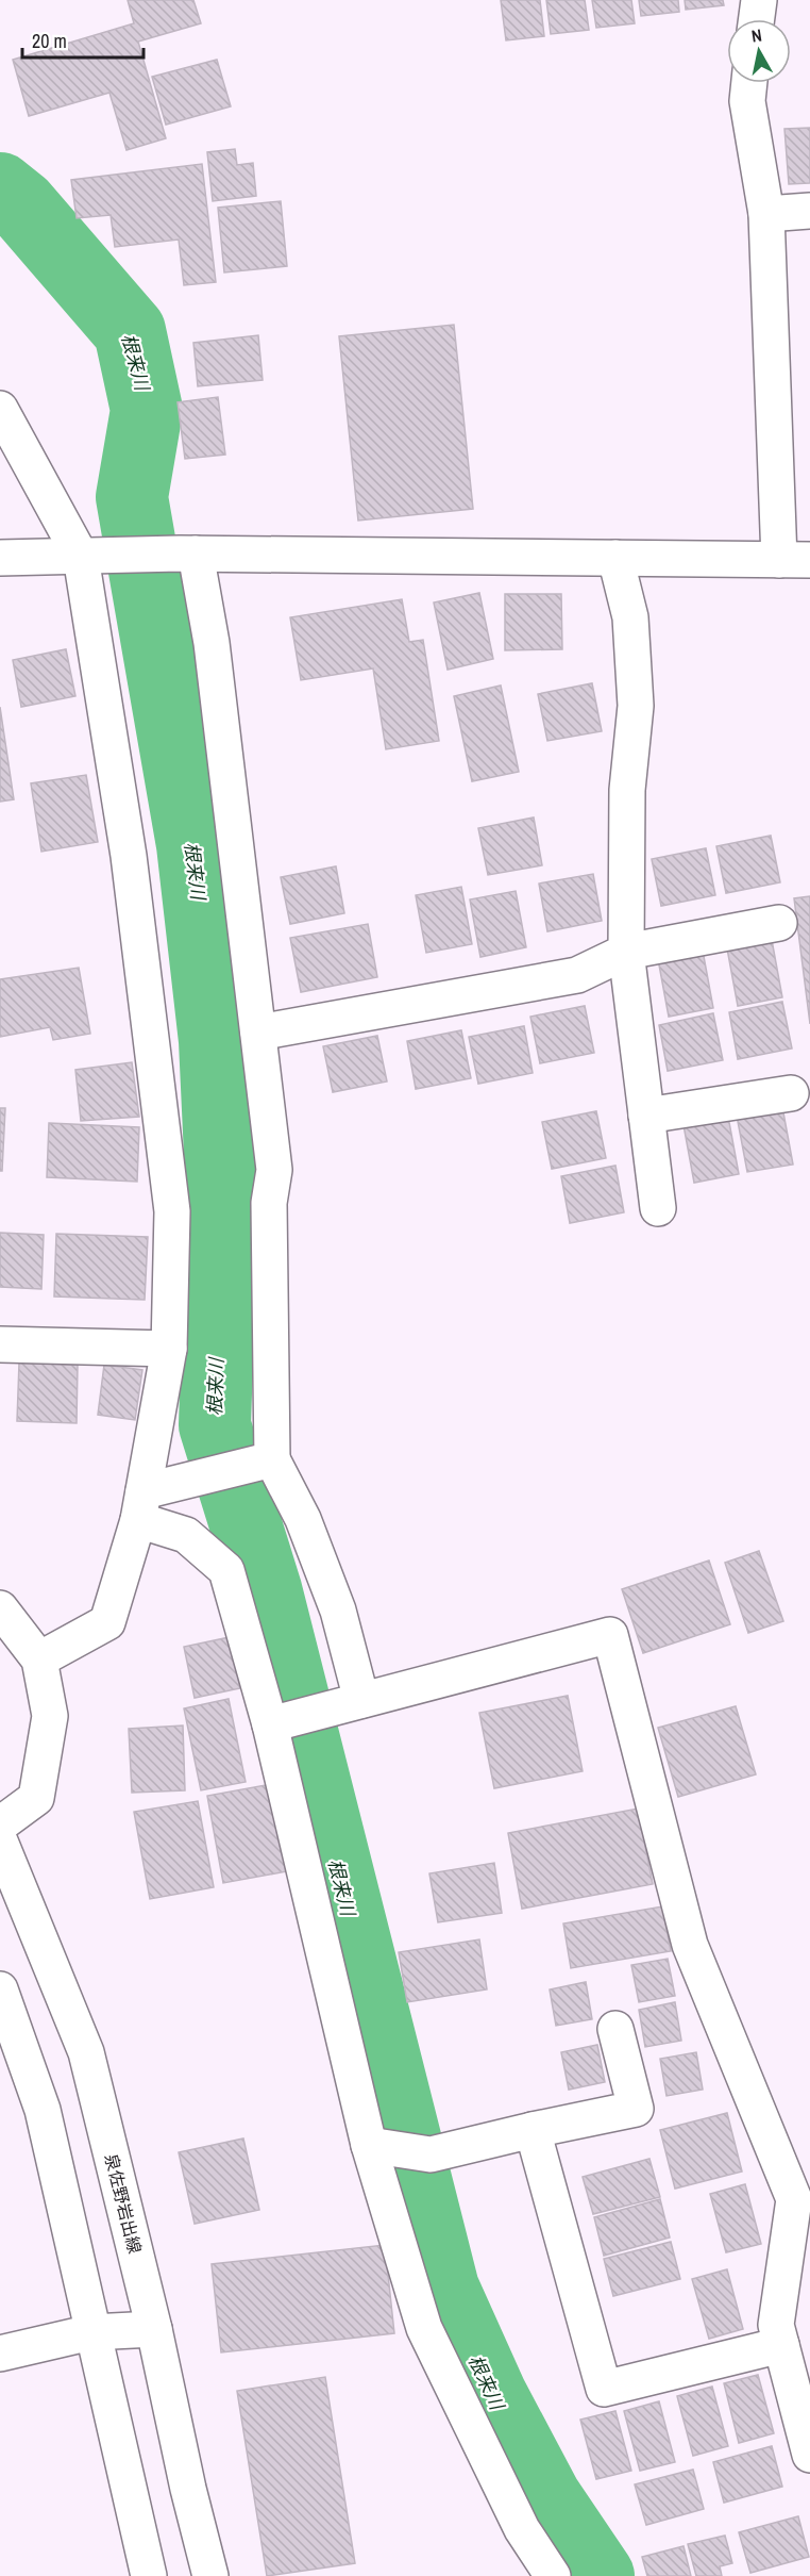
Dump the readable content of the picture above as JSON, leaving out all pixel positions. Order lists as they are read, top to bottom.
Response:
{
  "streets": {
    "street": ["泉佐野岩出線"]
  },
  "water": ["根来川"],
  "scale_bar": "20 m",
  "north": "top"
}
